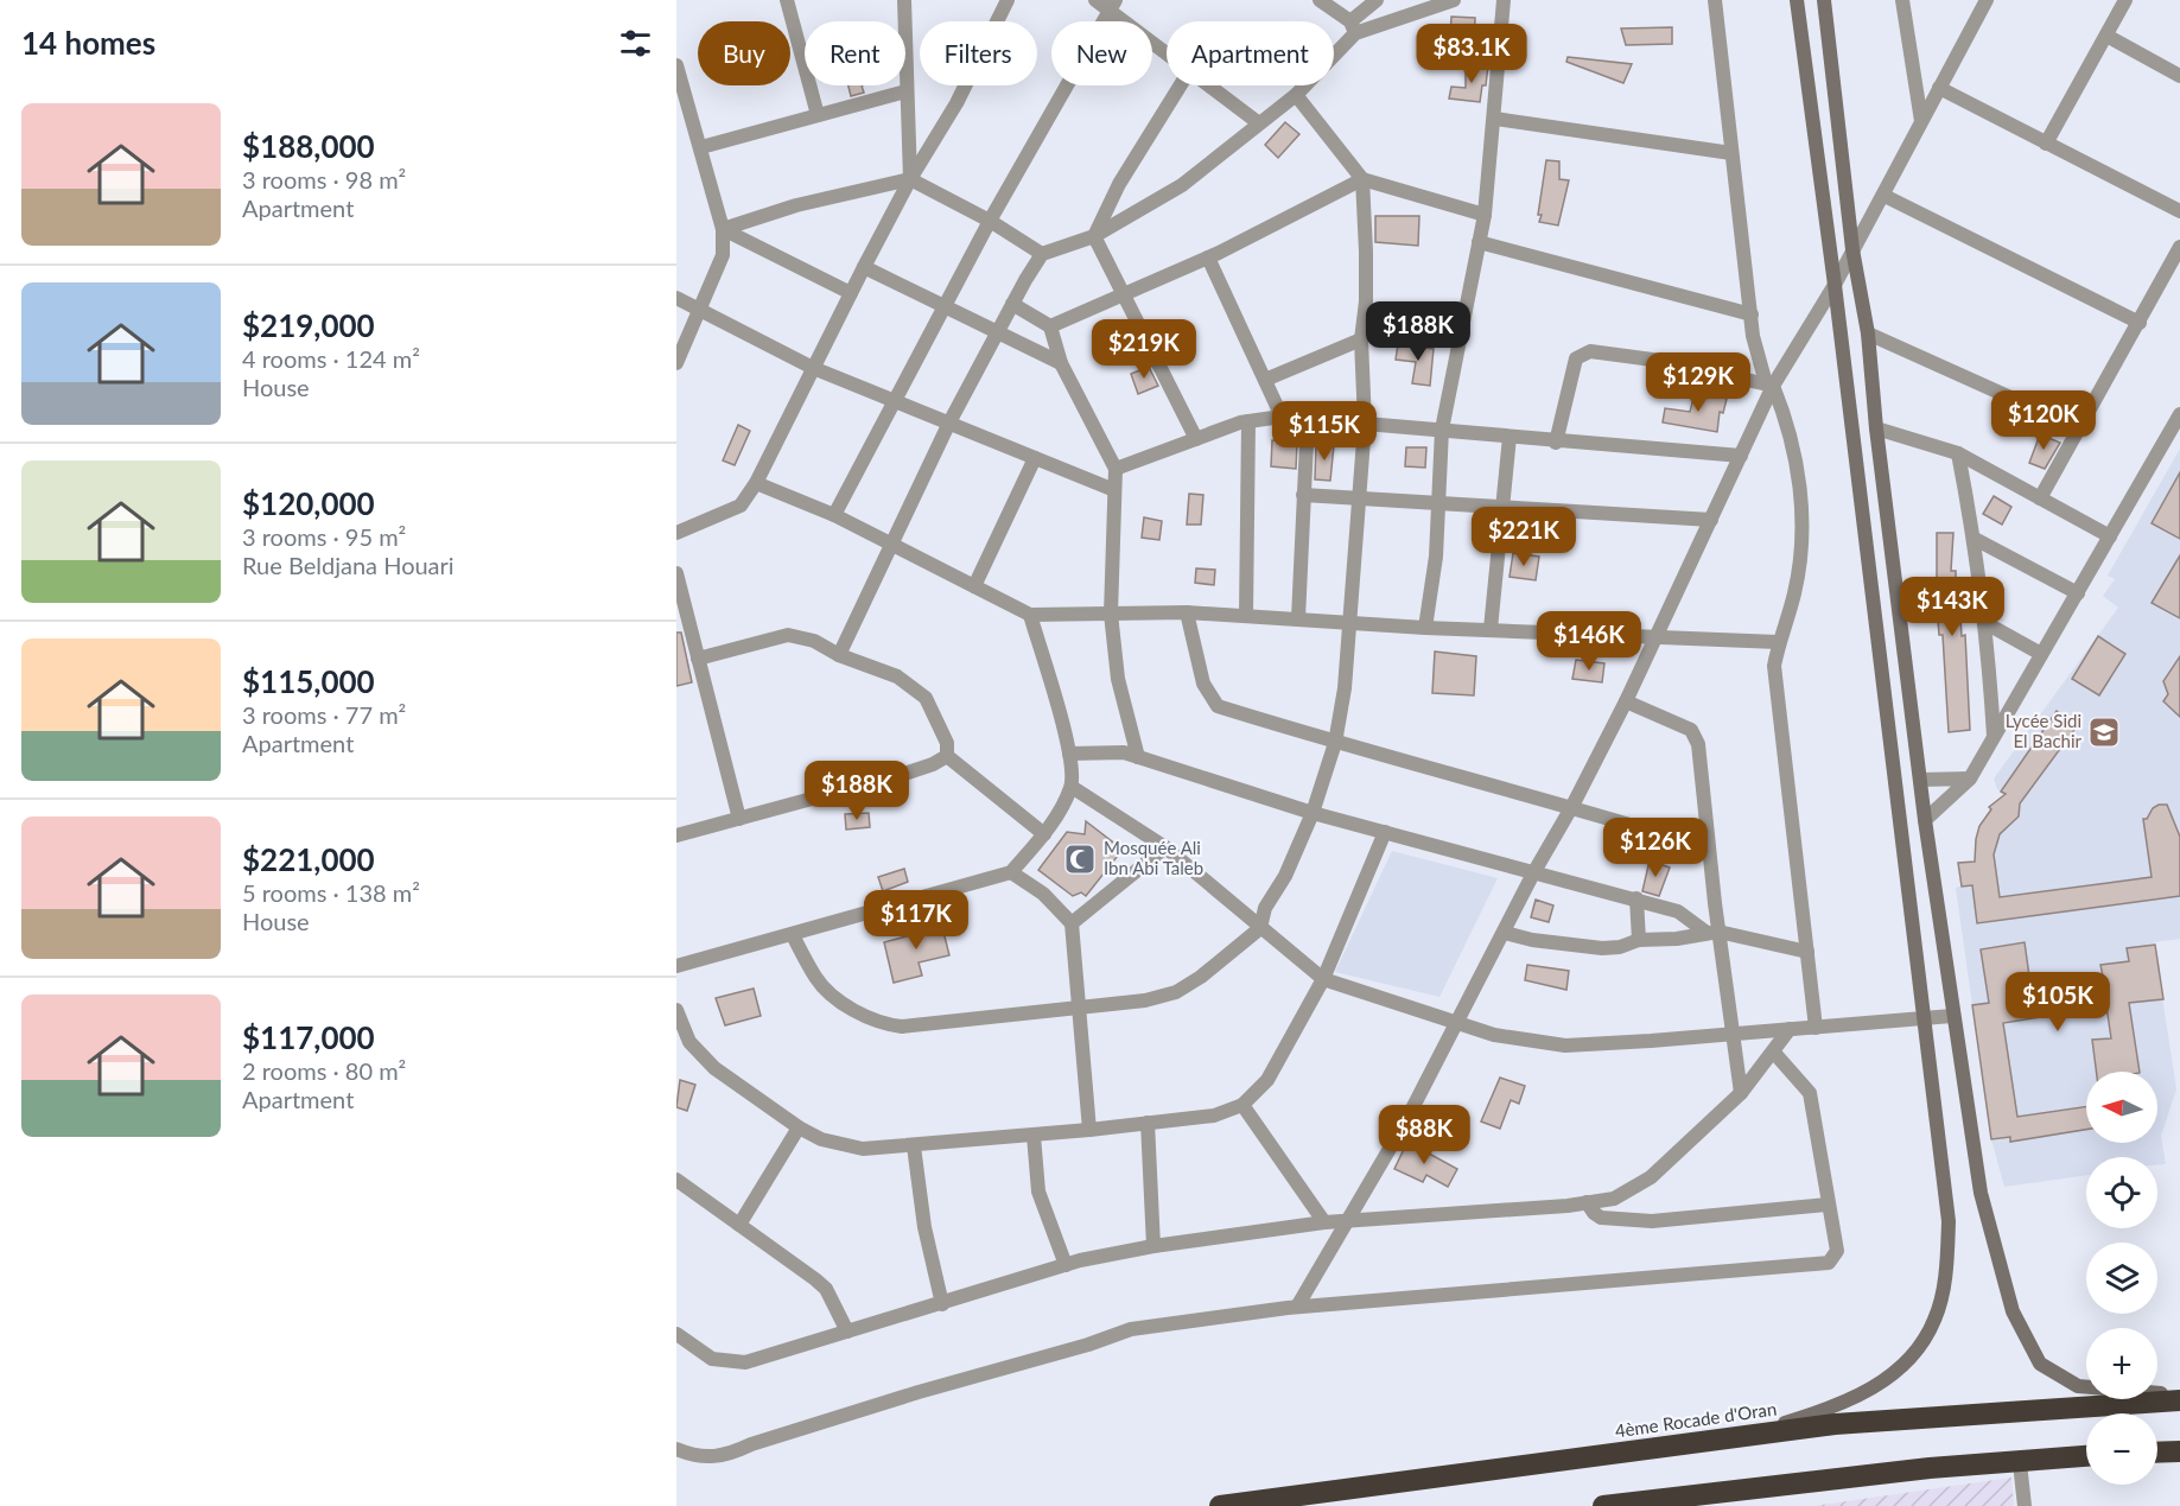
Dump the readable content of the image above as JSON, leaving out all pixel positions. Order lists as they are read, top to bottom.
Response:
{
  "streets": {
    "highway": ["4ème Rocade d'Oran"]
  },
  "places": {
    "school or university": ["Lycée Sidi El Bachir"],
    "mosque": ["Mosquée Ali Ibn Abi Taleb"]
  },
  "north": "left",
  "page": {
    "heading": "14 homes",
    "chip": [
      "Buy",
      "Rent",
      "Filters",
      "New",
      "Apartment"
    ],
    "price": [
      "$83.1K",
      "$188K",
      "$219K",
      "$129K",
      "$120K",
      "$115K",
      "$221K",
      "$143K",
      "$146K",
      "$188K",
      "$126K",
      "$117K",
      "$105K",
      "$88K"
    ],
    "list": [
      {
        "name": "$188,000",
        "note": "3 rooms · 98 m² · Apartment"
      },
      {
        "name": "$219,000",
        "note": "4 rooms · 124 m² · House"
      },
      {
        "name": "$120,000",
        "note": "3 rooms · 95 m² · Rue Beldjana Houari"
      },
      {
        "name": "$115,000",
        "note": "3 rooms · 77 m² · Apartment"
      },
      {
        "name": "$221,000",
        "note": "5 rooms · 138 m² · House"
      },
      {
        "name": "$117,000",
        "note": "2 rooms · 80 m² · Apartment"
      }
    ],
    "map_buttons": ["+", "−"]
  }
}
